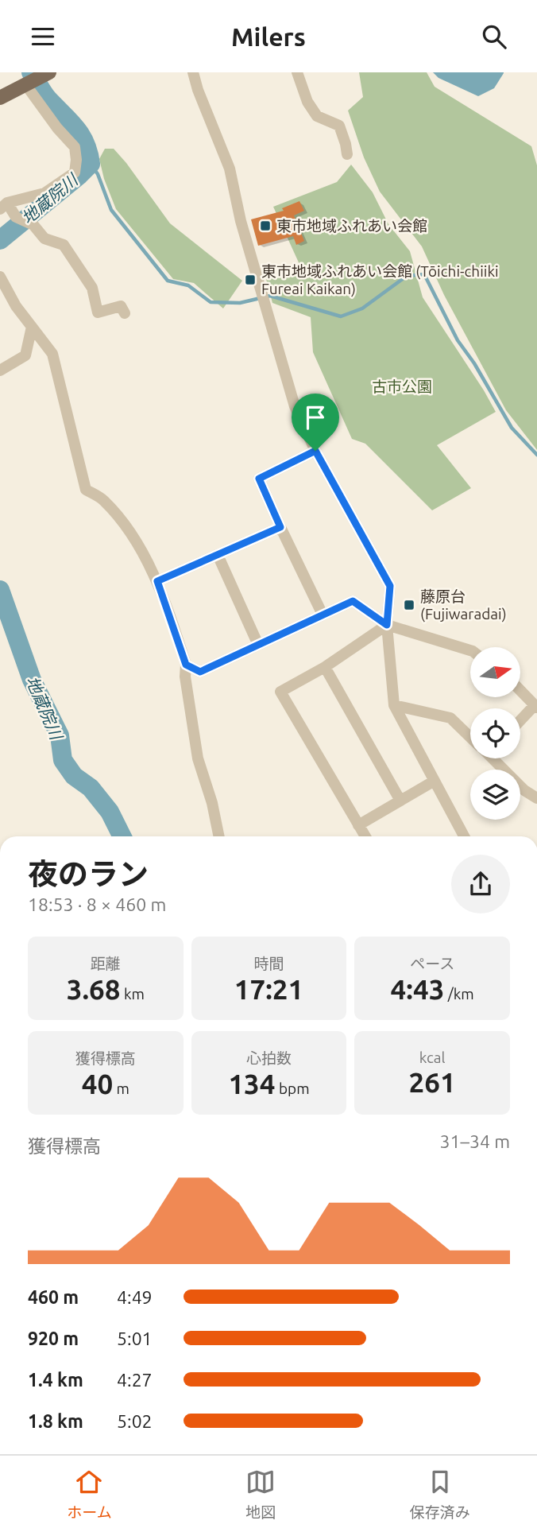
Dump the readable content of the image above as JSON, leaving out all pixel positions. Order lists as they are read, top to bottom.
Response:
{
  "water": ["地蔵院川"],
  "parks": ["古市公園"],
  "places": {
    "transit": ["東市地域ふれあい会館", "東市地域ふれあい会館 (Tōichi-chiiki Fureai Kaikan)", "藤原台 (Fujiwaradai)"]
  },
  "north": "right",
  "page": {
    "header": "Milers",
    "heading": ["夜のラン", "18:53 · 8 × 460 m"],
    "stats": [
      ["距離", "3.68 km"],
      ["時間", "17:21"],
      ["ペース", "4:43 /km"],
      ["獲得標高", "40 m"],
      ["心拍数", "134 bpm"],
      ["kcal", "261"]
    ],
    "chart": ["獲得標高", "31–34 m"],
    "list": [
      {
        "name": "460 m",
        "note": "4:49"
      },
      {
        "name": "920 m",
        "note": "5:01"
      },
      {
        "name": "1.4 km",
        "note": "4:27"
      },
      {
        "name": "1.8 km",
        "note": "5:02"
      }
    ],
    "tabs": ["ホーム", "地図", "保存済み"]
  }
}
